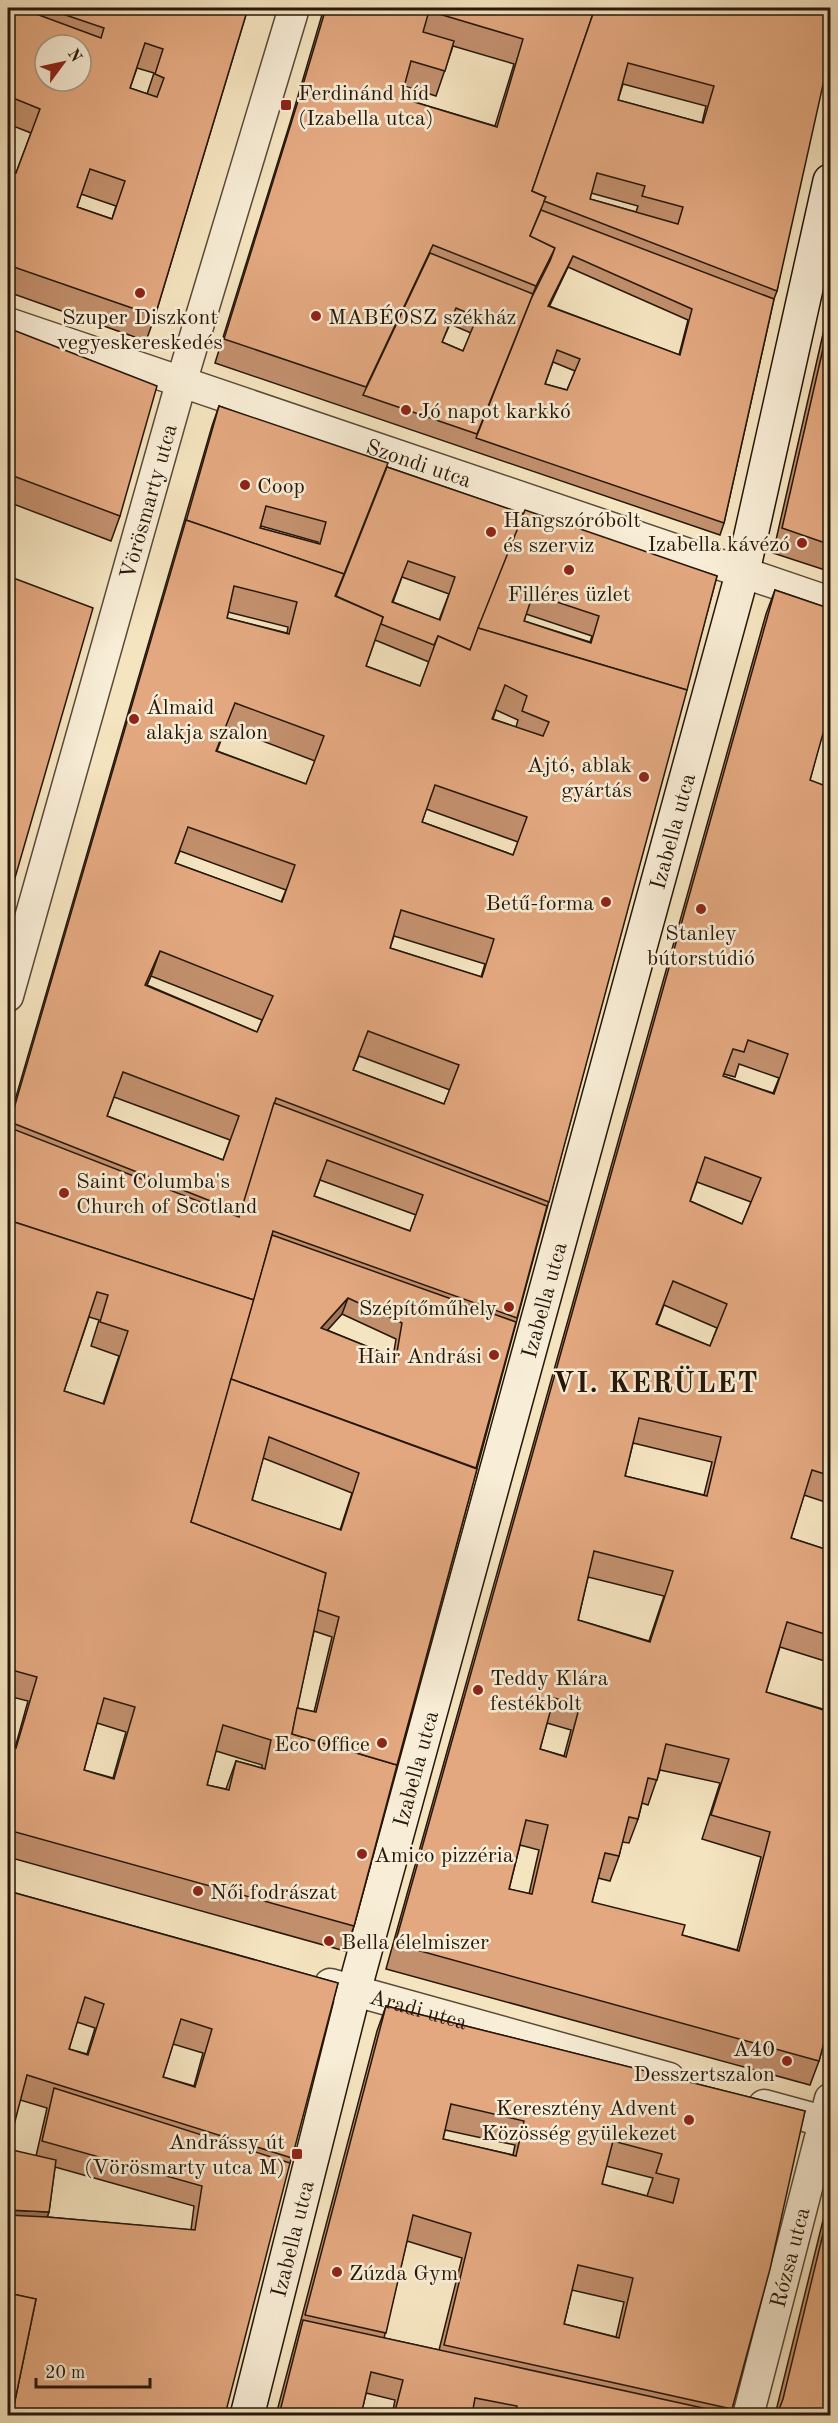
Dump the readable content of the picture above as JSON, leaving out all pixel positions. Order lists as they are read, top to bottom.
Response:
{
  "streets": {
    "street": [
      "Szondi utca",
      "Vörösmarty utca",
      "Izabella utca",
      "Aradi utca",
      "Rózsa utca"
    ]
  },
  "crossings": [
    ["Szondi utca", "Vörösmarty utca"],
    ["Szondi utca", "Izabella utca"],
    ["Izabella utca", "Aradi utca"]
  ],
  "districts": ["VI. KERÜLET"],
  "places": {
    "transit": ["Ferdinánd híd (Izabella utca)", "Andrássy út (Vörösmarty utca M)"],
    "other": [
      "Szuper Diszkont vegyeskereskedés",
      "MABÉOSZ székház",
      "Jó napot karkkó",
      "Coop",
      "Hangszóróbolt és szerviz",
      "Izabella kávézó",
      "Filléres üzlet",
      "Álmaid alakja szalon",
      "Ajtó, ablak gyártás",
      "Betű-forma",
      "Stanley bútorstúdió",
      "Saint Columba's Church of Scotland",
      "Szépítőműhely",
      "Hair Andrási",
      "Teddy Klára festékbolt",
      "Eco Office",
      "Amico pizzéria",
      "Női fodrászat",
      "Bella élelmiszer",
      "A40 Desszertszalon",
      "Keresztény Advent Közösség gyülekezet",
      "Zúzda Gym"
    ]
  },
  "scale_bar": "20 m",
  "north": "top right"
}
